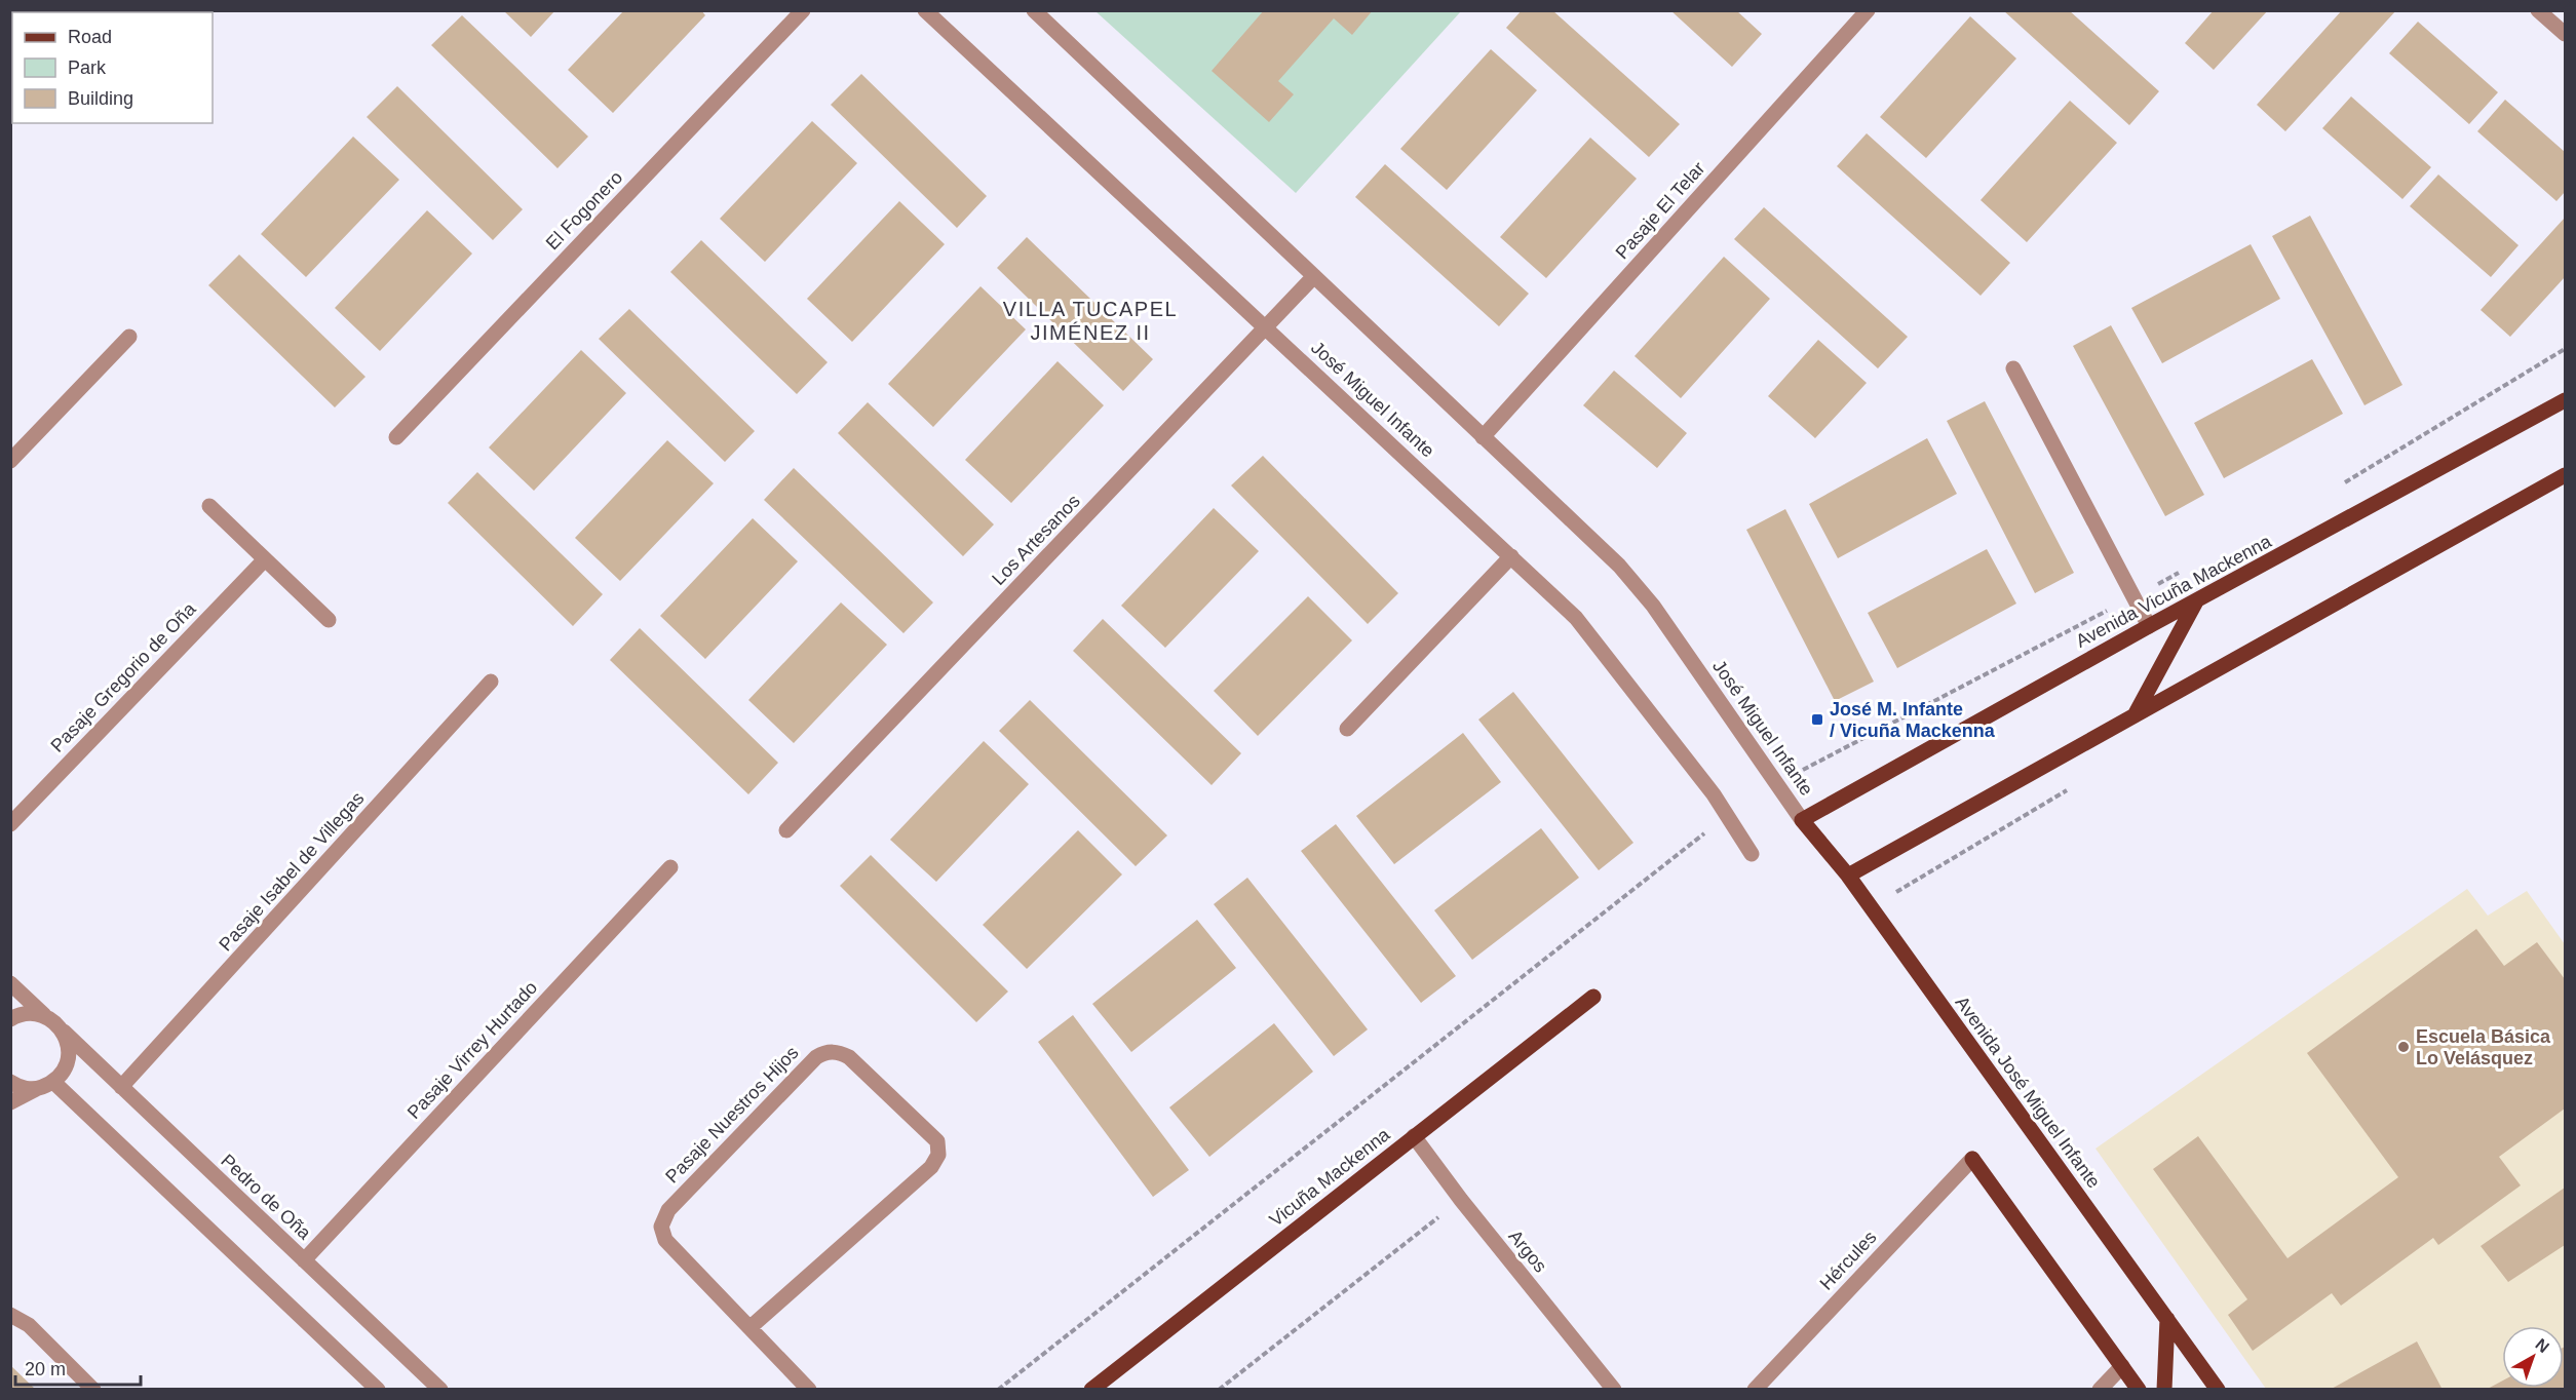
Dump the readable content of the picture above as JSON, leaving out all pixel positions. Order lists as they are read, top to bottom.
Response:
{
  "streets": {
    "main road": ["Avenida Vicuña Mackenna", "Avenida José Miguel Infante", "Vicuña Mackenna"],
    "street": [
      "El Fogonero",
      "Pasaje El Telar",
      "José Miguel Infante",
      "Los Artesanos",
      "Pasaje Gregorio de Oña",
      "Pasaje Isabel de Villegas",
      "Pasaje Virrey Hurtado",
      "Pasaje Nuestros Hijos",
      "Pedro de Oña",
      "Argos",
      "Hércules"
    ]
  },
  "crossings": [
    ["Pasaje El Telar", "José Miguel Infante"],
    ["José Miguel Infante", "Los Artesanos"],
    ["José Miguel Infante", "Avenida Vicuña Mackenna"],
    ["José Miguel Infante", "Avenida José Miguel Infante"],
    ["Avenida Vicuña Mackenna", "Avenida José Miguel Infante"],
    ["Pasaje Isabel de Villegas", "Pedro de Oña"],
    ["Pasaje Virrey Hurtado", "Pedro de Oña"],
    ["Vicuña Mackenna", "Argos"]
  ],
  "districts": ["VILLA TUCAPEL JIMÉNEZ II"],
  "places": {
    "transit": ["José M. Infante / Vicuña Mackenna"],
    "other": ["Escuela Básica Lo Velásquez"]
  },
  "legend": ["Road", "Park", "Building"],
  "scale_bar": "20 m",
  "north": "top right"
}
